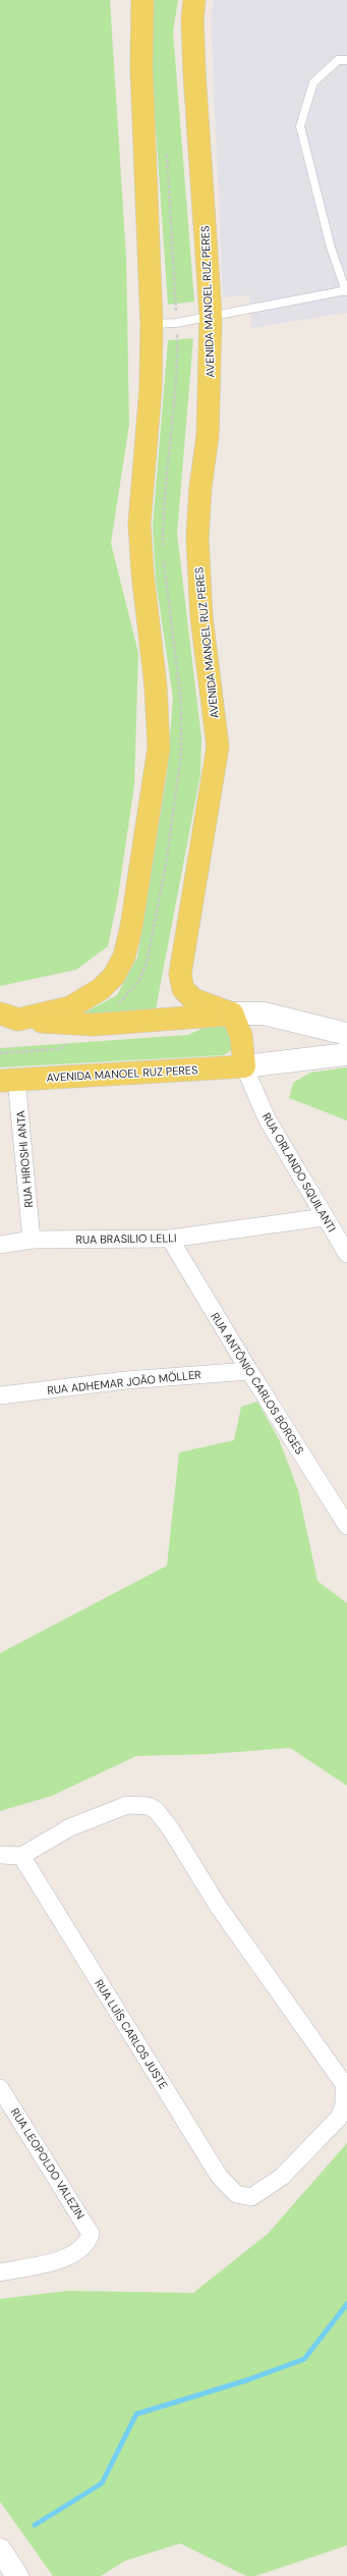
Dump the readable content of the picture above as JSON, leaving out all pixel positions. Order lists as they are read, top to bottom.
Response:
{
  "streets": {
    "main road": ["AVENIDA MANOEL RUZ PERES"],
    "street": [
      "RUA HIROSHI ANTA",
      "RUA ORLANDO SQUILANTI",
      "RUA BRASILIO LELLI",
      "RUA ADHEMAR JOÃO MÖLLER",
      "RUA ANTÔNIO CARLOS BORGES",
      "RUA LUÍS CARLOS JUSTE",
      "RUA LEOPOLDO VALEZIN"
    ]
  },
  "crossings": [
    ["AVENIDA MANOEL RUZ PERES", "RUA HIROSHI ANTA"],
    ["AVENIDA MANOEL RUZ PERES", "RUA ORLANDO SQUILANTI"],
    ["RUA HIROSHI ANTA", "RUA BRASILIO LELLI"],
    ["RUA ORLANDO SQUILANTI", "RUA BRASILIO LELLI"],
    ["RUA BRASILIO LELLI", "RUA ANTÔNIO CARLOS BORGES"],
    ["RUA ADHEMAR JOÃO MÖLLER", "RUA ANTÔNIO CARLOS BORGES"]
  ]
}
